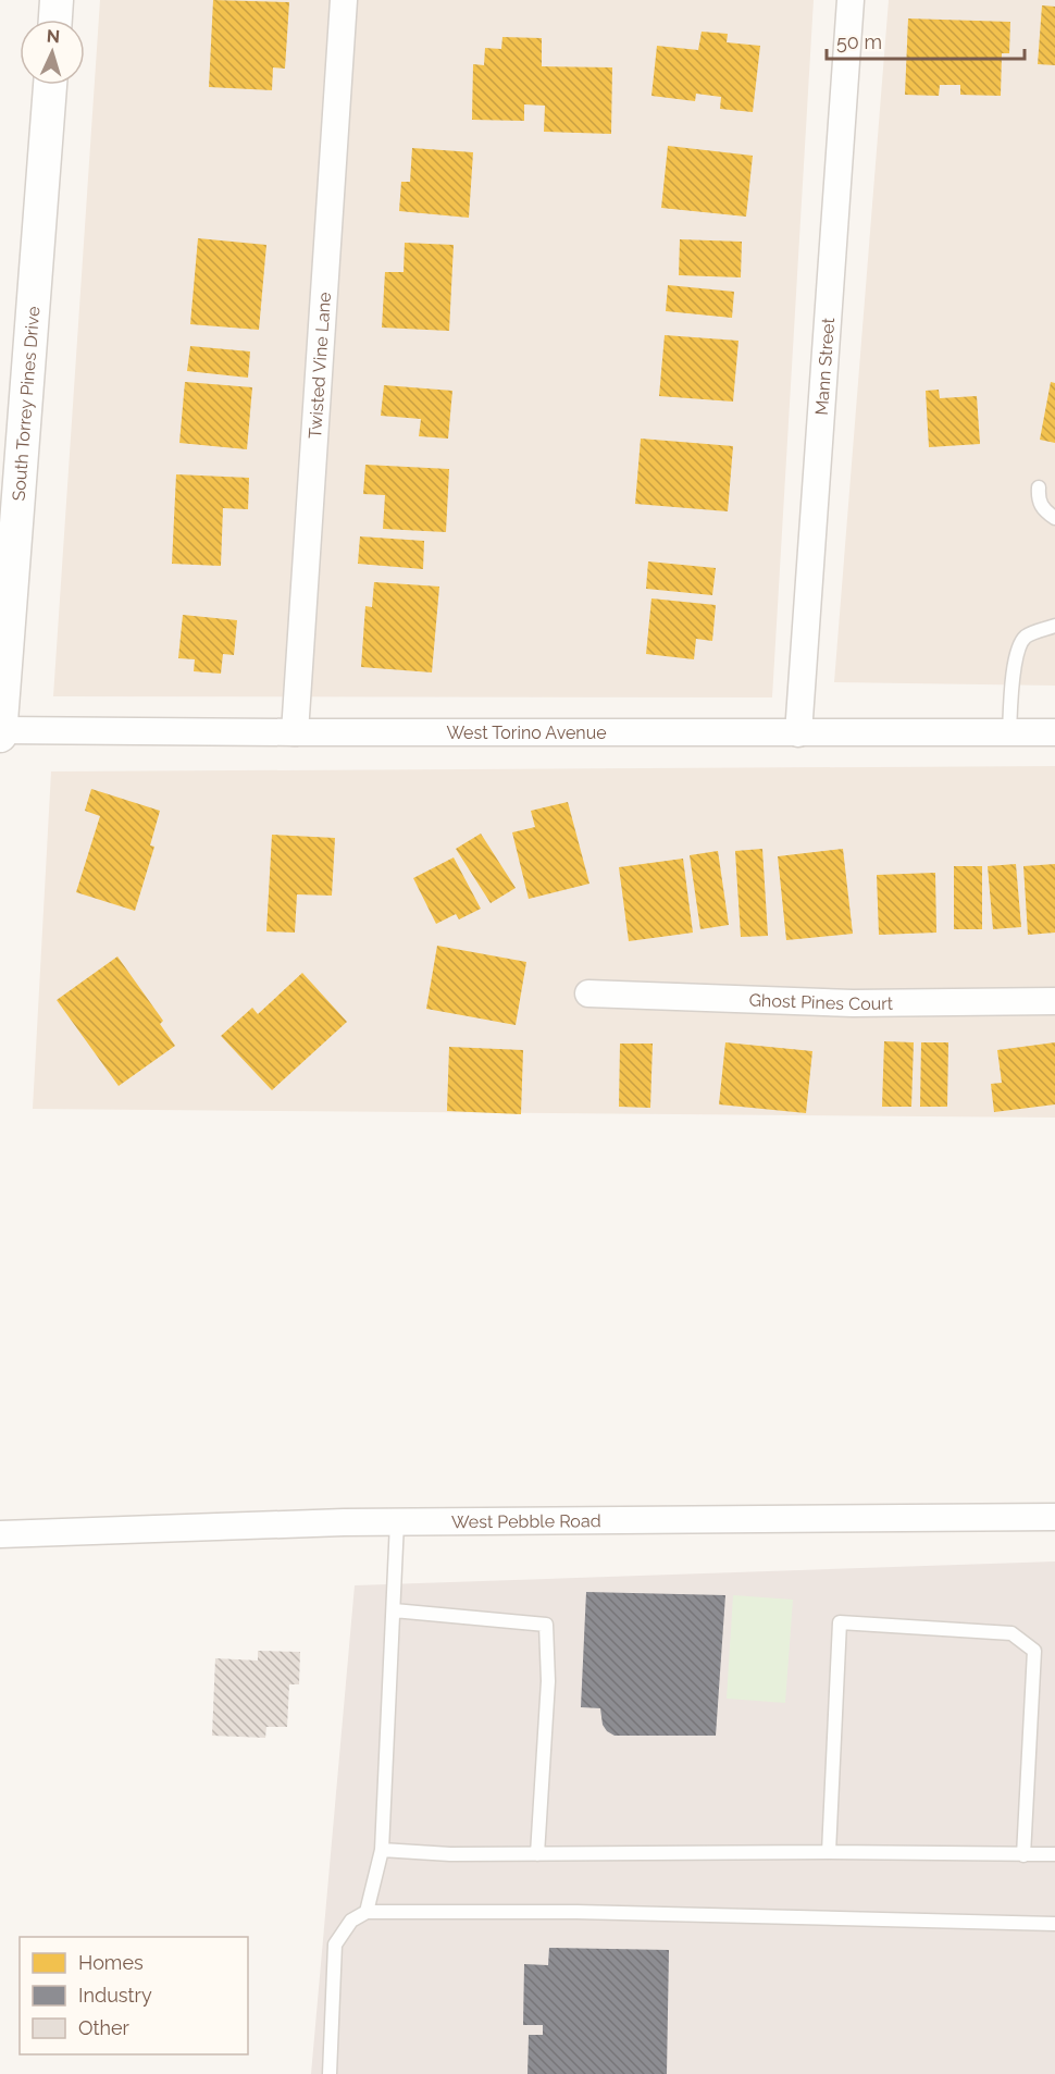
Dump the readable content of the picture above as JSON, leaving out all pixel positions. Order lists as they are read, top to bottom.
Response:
{
  "streets": {
    "street": [
      "Twisted Vine Lane",
      "Mann Street",
      "South Torrey Pines Drive",
      "West Torino Avenue",
      "Ghost Pines Court",
      "West Pebble Road"
    ]
  },
  "crossings": [
    ["Twisted Vine Lane", "West Torino Avenue"],
    ["Mann Street", "West Torino Avenue"],
    ["South Torrey Pines Drive", "West Torino Avenue"]
  ],
  "legend": ["Homes", "Industry", "Other"],
  "scale_bar": "50 m",
  "north": "top"
}
